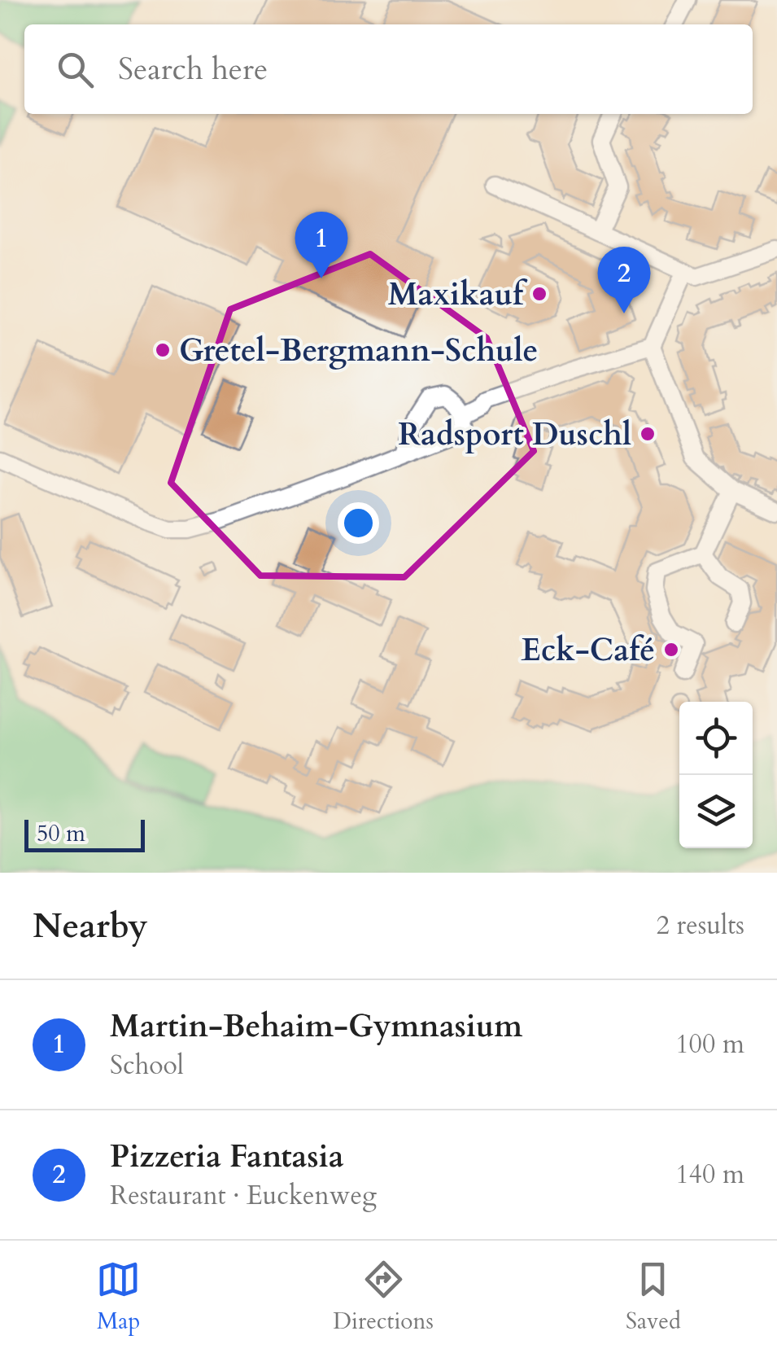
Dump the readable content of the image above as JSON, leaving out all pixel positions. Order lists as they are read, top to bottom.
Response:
{
  "places": [
    "Maxikauf",
    "Gretel-Bergmann-Schule",
    "Radsport Duschl",
    "Eck-Café"
  ],
  "scale_bar": "50 m",
  "page": {
    "search": "Search here",
    "pins": ["1", "2"],
    "scale": "50 m",
    "heading": ["Nearby", "2 results"],
    "list": [
      {
        "mark": "1",
        "name": "Martin-Behaim-Gymnasium",
        "note": "School",
        "value": "100 m"
      },
      {
        "mark": "2",
        "name": "Pizzeria Fantasia",
        "note": "Restaurant · Euckenweg",
        "value": "140 m"
      }
    ],
    "nav": ["Map", "Directions", "Saved"]
  }
}
